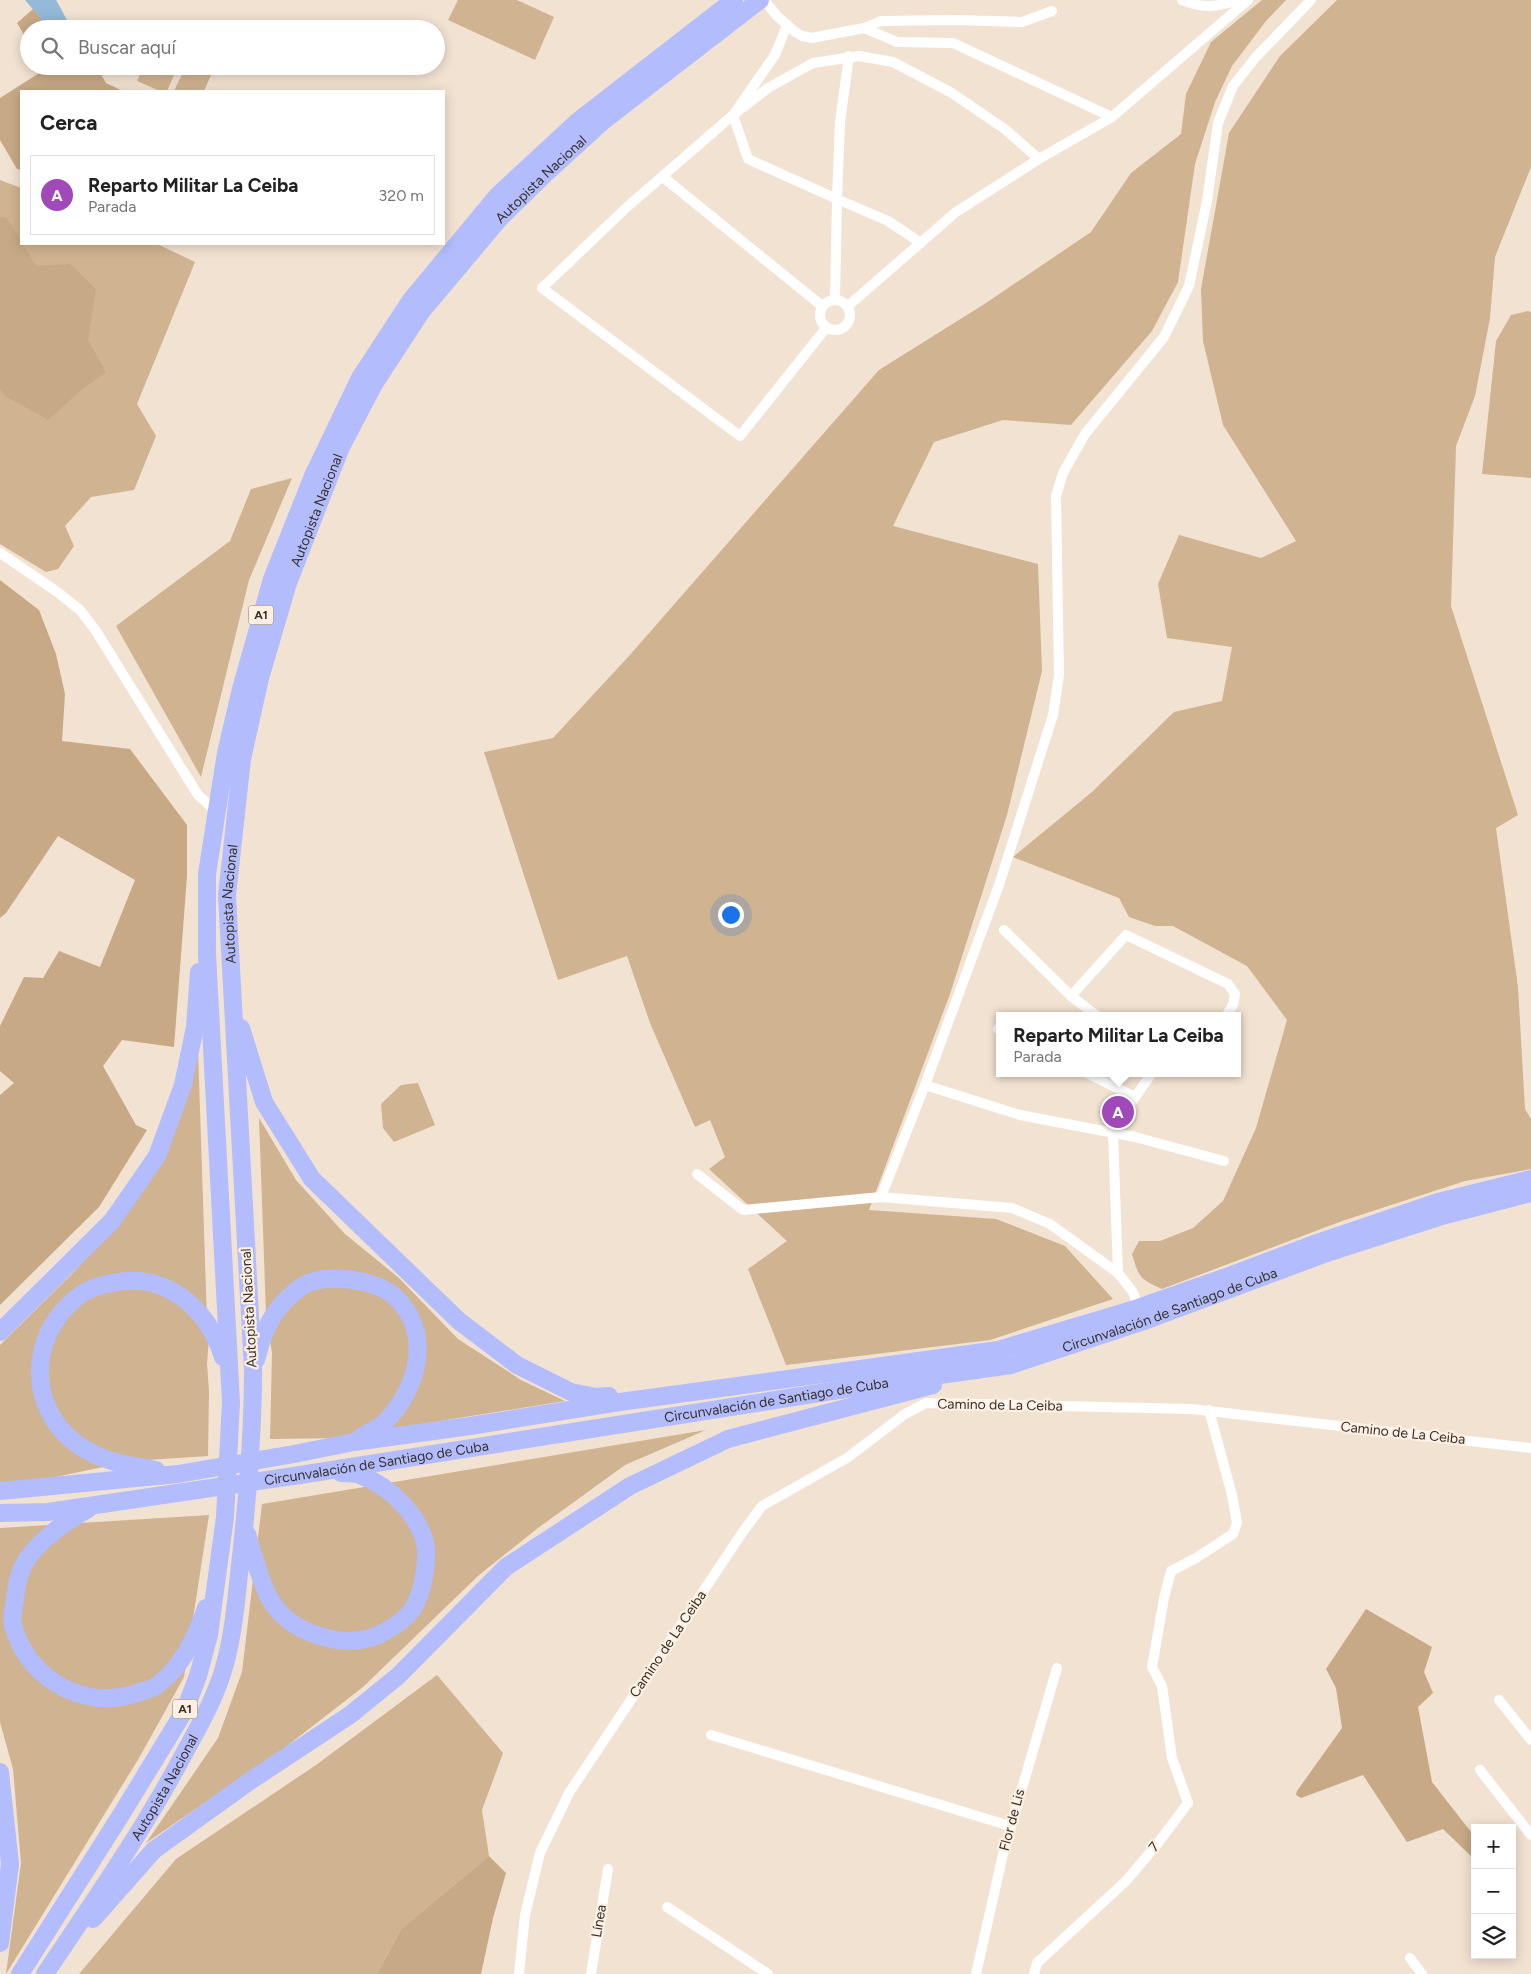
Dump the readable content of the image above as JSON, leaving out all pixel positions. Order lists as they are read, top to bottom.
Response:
{
  "streets": {
    "highway": ["Autopista Nacional", "A1", "Circunvalación de Santiago de Cuba"],
    "street": [
      "Camino de La Ceiba",
      "Flor de Lis",
      "7",
      "Línea"
    ]
  },
  "crossings": [
    ["Camino de La Ceiba", "7"]
  ],
  "page": {
    "search": "Buscar aquí",
    "heading": "Cerca",
    "list": [
      {
        "mark": "A",
        "name": "Reparto Militar La Ceiba",
        "note": "Parada",
        "value": "320 m"
      }
    ],
    "popup": ["Reparto Militar La Ceiba", "Parada"],
    "pins": "A",
    "map_buttons": ["+", "−"]
  }
}
